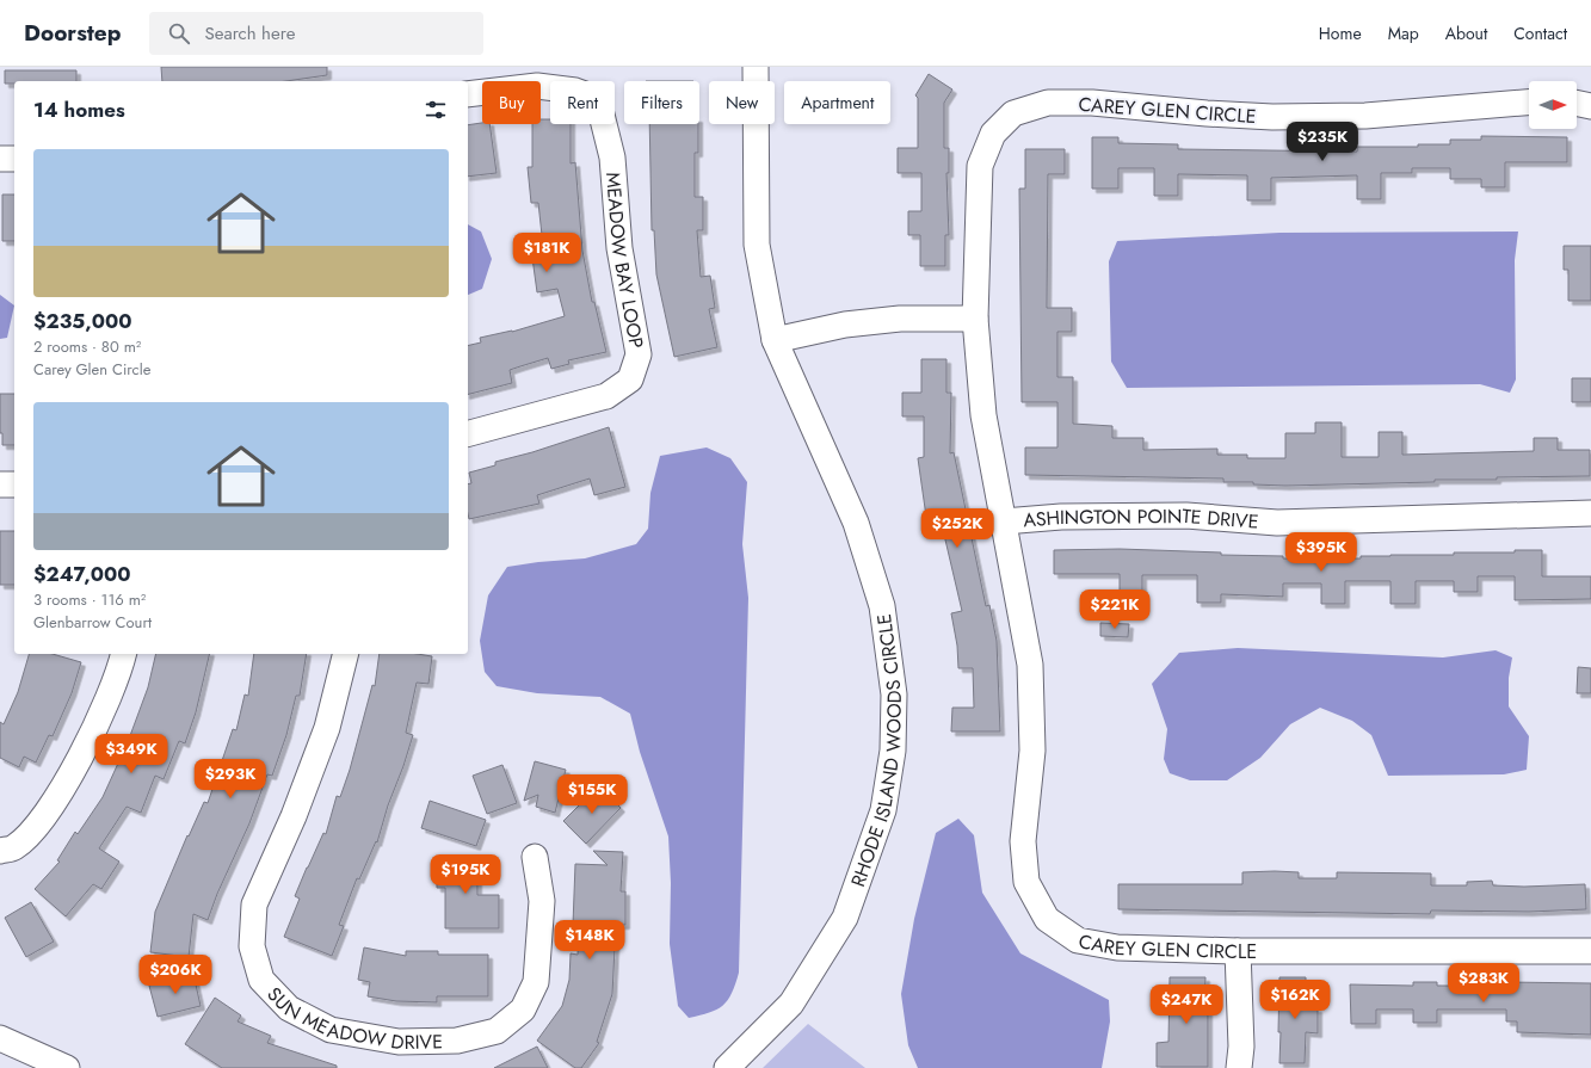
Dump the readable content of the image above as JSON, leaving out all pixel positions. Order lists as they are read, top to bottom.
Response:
{
  "streets": {
    "street": [
      "CAREY GLEN CIRCLE",
      "MEADOW BAY LOOP",
      "ASHINGTON POINTE DRIVE",
      "RHODE ISLAND WOODS CIRCLE",
      "SUN MEADOW DRIVE"
    ]
  },
  "crossings": [
    ["CAREY GLEN CIRCLE", "ASHINGTON POINTE DRIVE"]
  ],
  "north": "right",
  "page": {
    "header": "Doorstep",
    "search": "Search here",
    "nav": [
      "Home",
      "Map",
      "About",
      "Contact"
    ],
    "chip": [
      "Buy",
      "Rent",
      "Filters",
      "New",
      "Apartment"
    ],
    "heading": "14 homes",
    "price": [
      "$235K",
      "$181K",
      "$252K",
      "$395K",
      "$221K",
      "$349K",
      "$293K",
      "$155K",
      "$195K",
      "$148K",
      "$206K",
      "$283K",
      "$162K",
      "$247K"
    ],
    "list": [
      {
        "name": "$235,000",
        "note": "2 rooms · 80 m² · Carey Glen Circle"
      },
      {
        "name": "$247,000",
        "note": "3 rooms · 116 m² · Glenbarrow Court"
      }
    ]
  }
}
